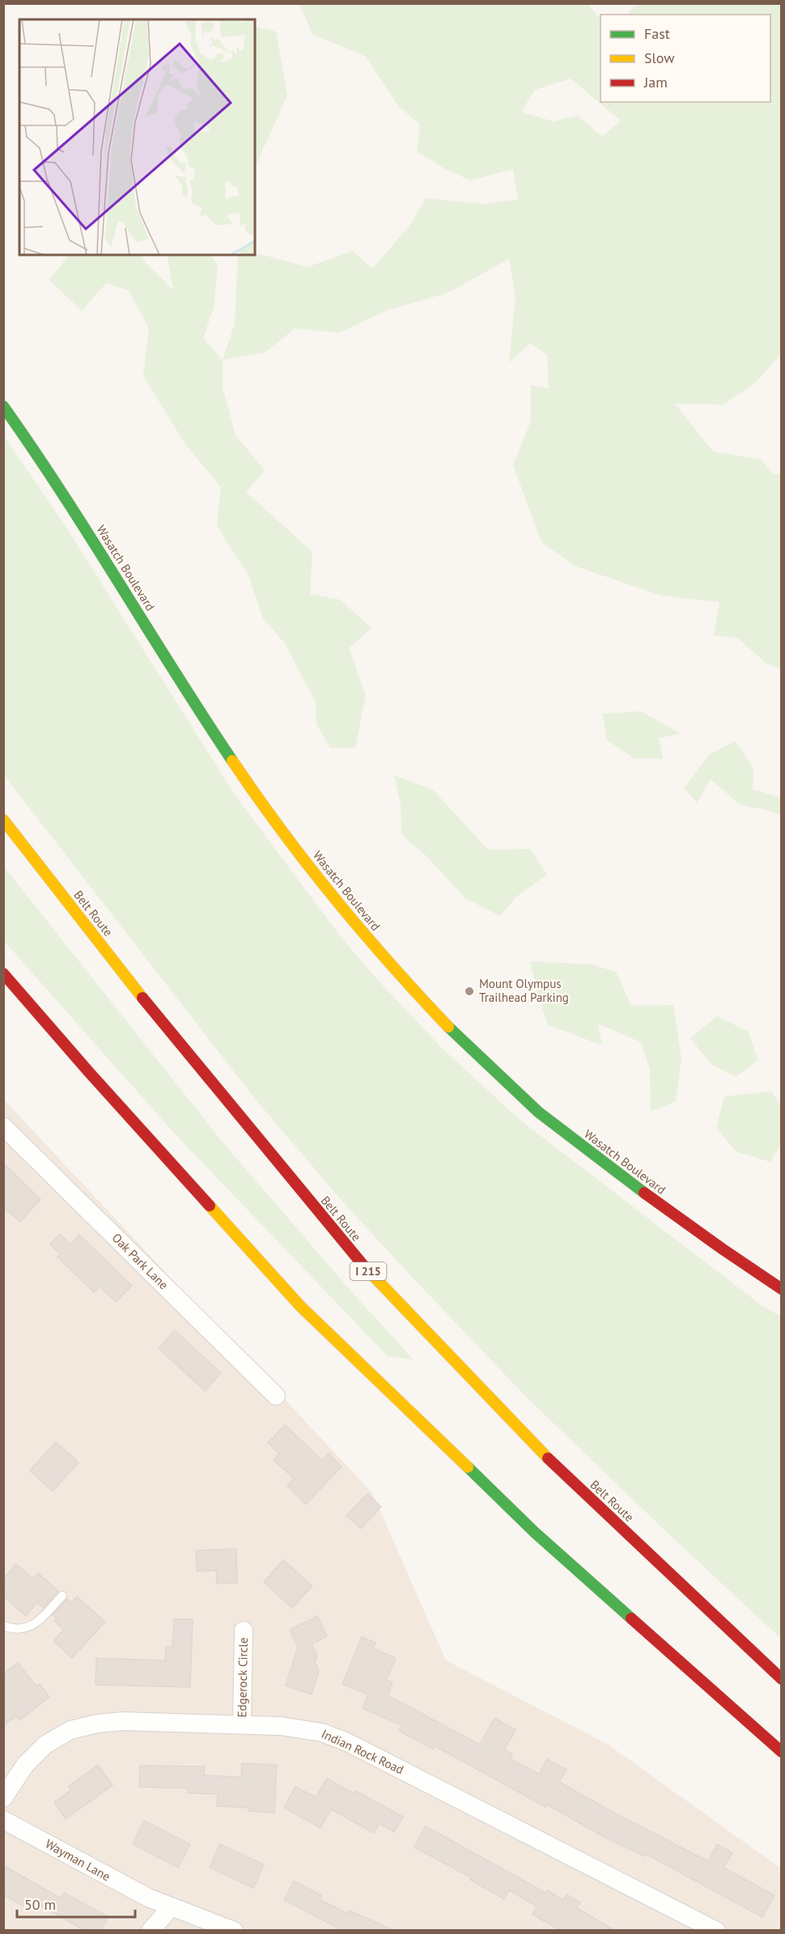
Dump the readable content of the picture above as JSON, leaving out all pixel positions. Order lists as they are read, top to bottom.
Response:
{
  "streets": {
    "main road": ["Wasatch Boulevard", "Belt Route", "I 215"],
    "street": [
      "Oak Park Lane",
      "Edgerock Circle",
      "Indian Rock Road",
      "Wayman Lane"
    ]
  },
  "crossings": [
    ["Edgerock Circle", "Indian Rock Road"]
  ],
  "places": ["Mount Olympus Trailhead Parking"],
  "legend": ["Fast", "Slow", "Jam"],
  "scale_bar": "50 m"
}
